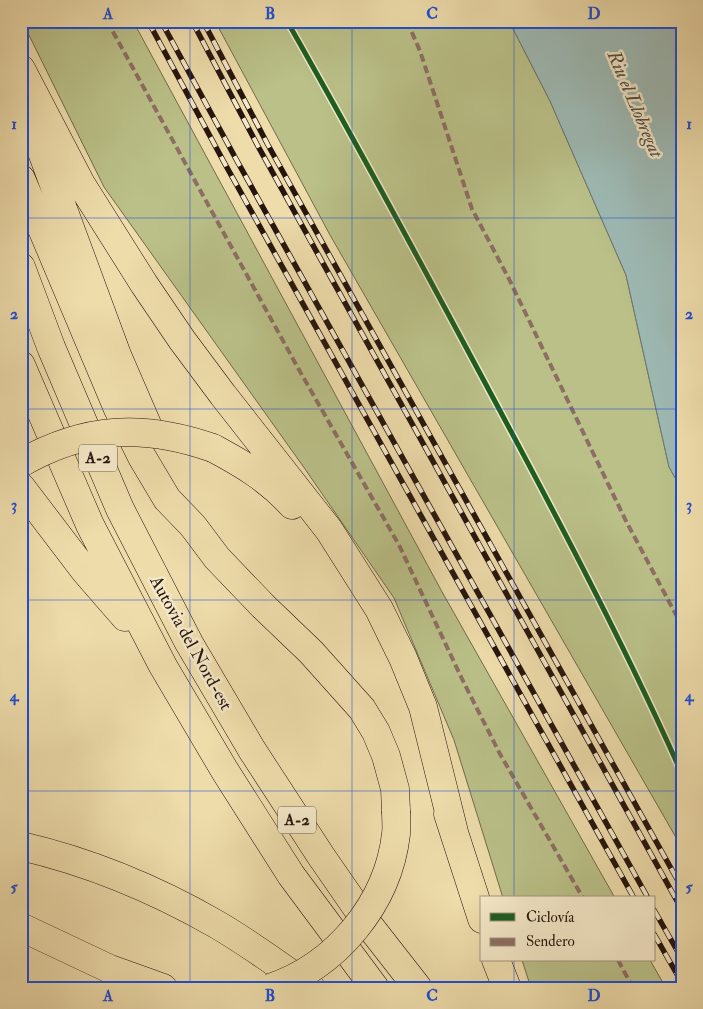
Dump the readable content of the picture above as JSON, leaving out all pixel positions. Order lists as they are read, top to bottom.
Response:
{
  "streets": {
    "highway": ["A-2", "Autovia del Nord-est"]
  },
  "water": ["Riu el Llobregat"],
  "legend": ["Ciclovía", "Sendero"],
  "grid": {
    "columns": [
      "A",
      "B",
      "C",
      "D"
    ],
    "rows": [
      "1",
      "2",
      "3",
      "4",
      "5"
    ]
  }
}
